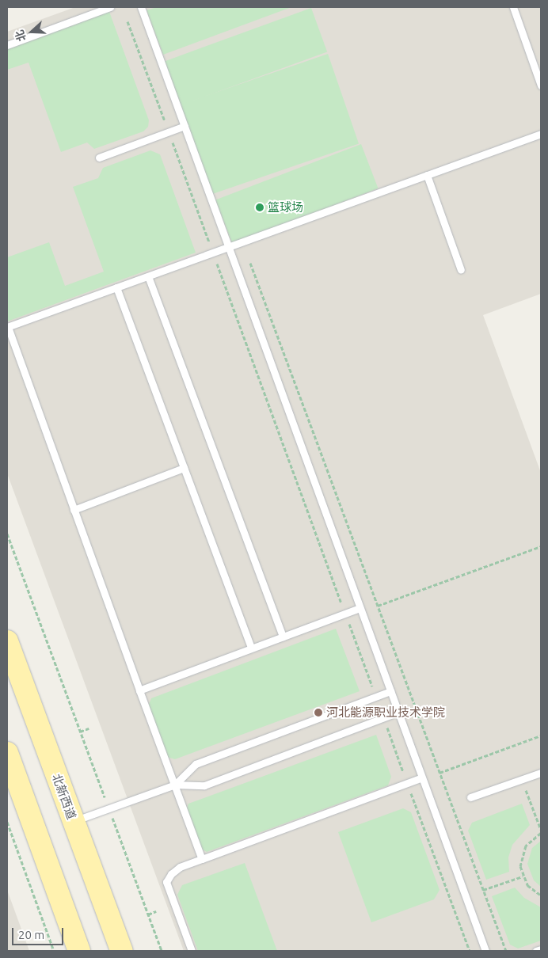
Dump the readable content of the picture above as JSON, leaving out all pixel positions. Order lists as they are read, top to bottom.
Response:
{
  "streets": {
    "main road": ["北新西道"]
  },
  "places": ["篮球场", "河北能源职业技术学院"],
  "scale_bar": "20 m",
  "north": "left"
}
